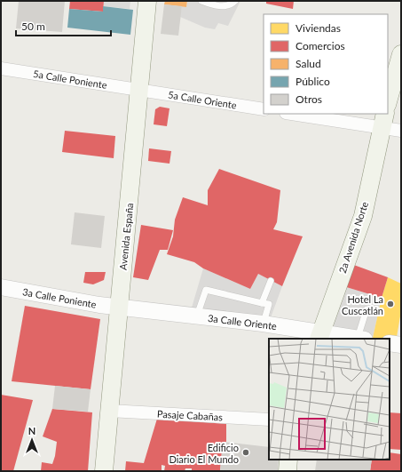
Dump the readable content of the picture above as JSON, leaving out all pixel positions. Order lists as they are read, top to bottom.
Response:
{
  "streets": {
    "main road": ["Avenida España", "2a Avenida Norte"],
    "street": [
      "5a Calle Poniente",
      "5a Calle Oriente",
      "3a Calle Poniente",
      "3a Calle Oriente",
      "Pasaje Cabañas"
    ]
  },
  "crossings": [
    ["5a Calle Poniente", "5a Calle Oriente"],
    ["5a Calle Poniente", "Avenida España"],
    ["5a Calle Oriente", "Avenida España"],
    ["Avenida España", "3a Calle Poniente"],
    ["Avenida España", "3a Calle Oriente"],
    ["Avenida España", "Pasaje Cabañas"],
    ["2a Avenida Norte", "3a Calle Oriente"],
    ["3a Calle Poniente", "3a Calle Oriente"]
  ],
  "places": ["Hotel La Cuscatlán", "Edificio Diario El Mundo"],
  "legend": [
    "Viviendas",
    "Comercios",
    "Salud",
    "Público",
    "Otros"
  ],
  "scale_bar": "50 m",
  "north": "top"
}
